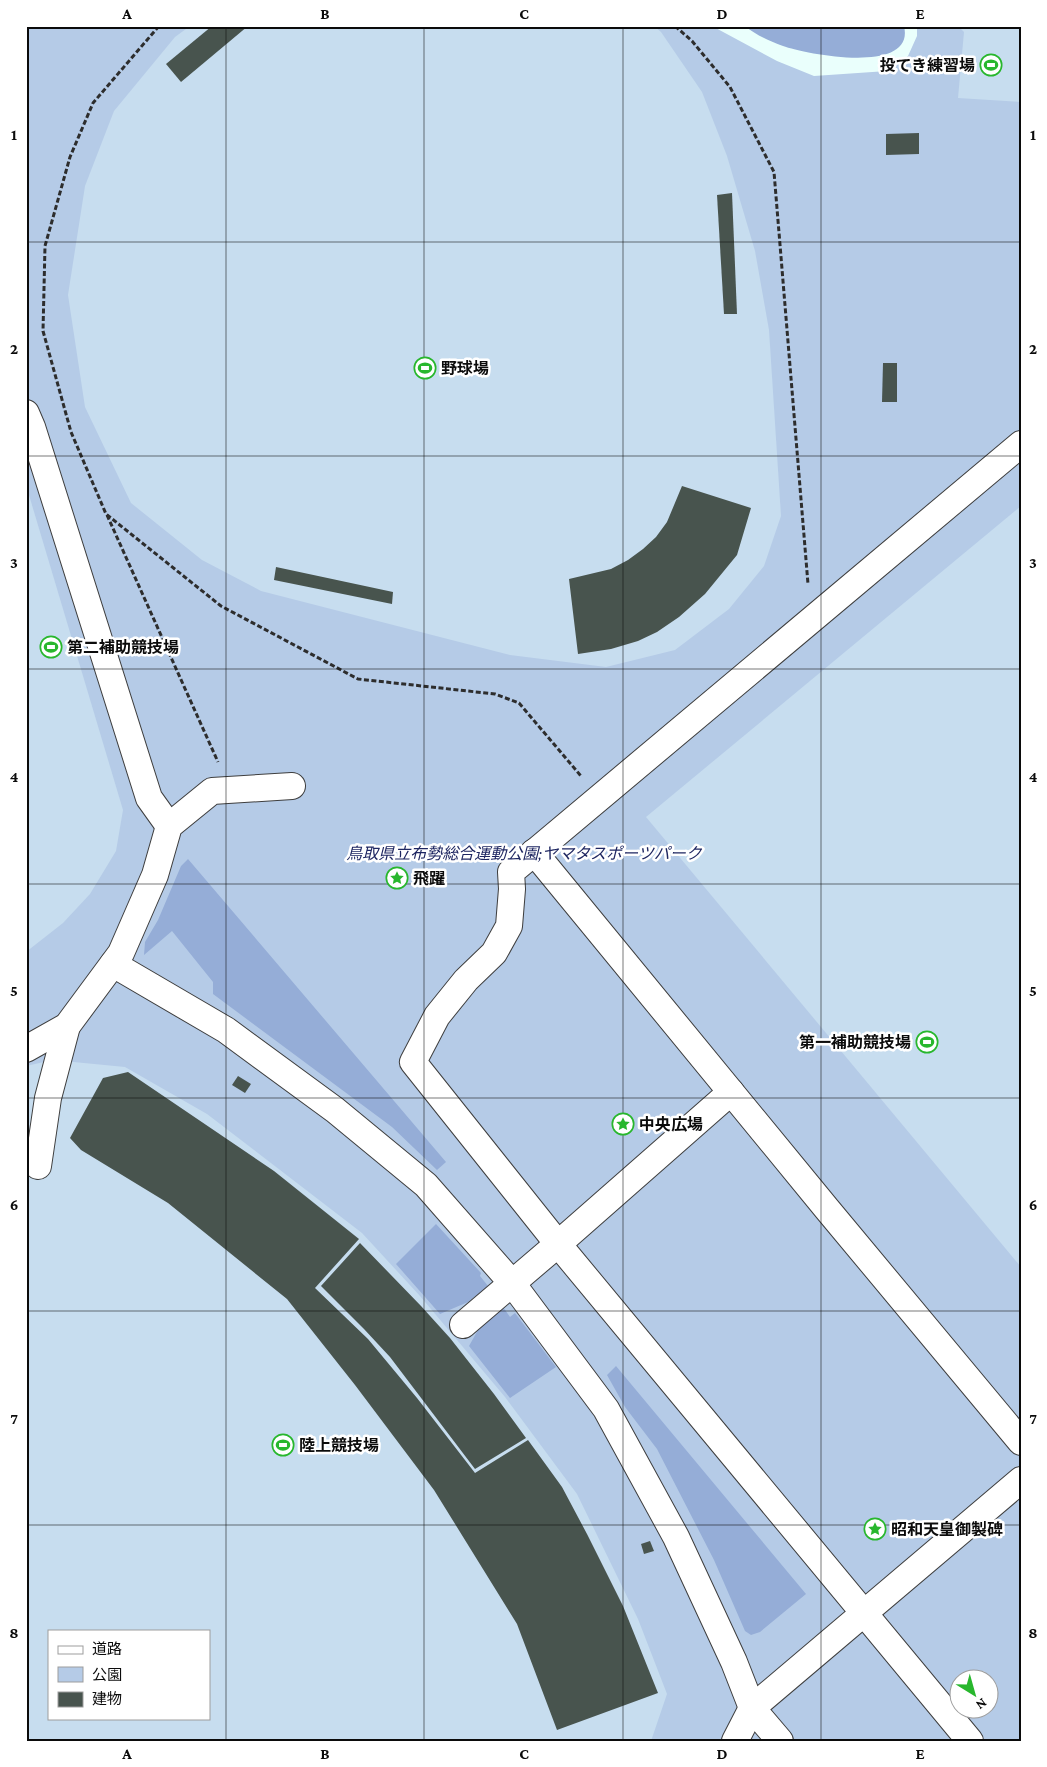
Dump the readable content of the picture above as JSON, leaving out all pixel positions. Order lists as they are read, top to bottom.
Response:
{
  "parks": ["鳥取県立布勢総合運動公園;ヤマタスポーツパーク"],
  "places": {
    "sports": [
      "投てき練習場",
      "野球場",
      "第二補助競技場",
      "第一補助競技場",
      "陸上競技場"
    ],
    "place": ["飛躍", "中央広場", "昭和天皇御製碑"]
  },
  "legend": ["道路", "公園", "建物"],
  "north": "bottom right",
  "grid": {
    "columns": [
      "A",
      "B",
      "C",
      "D",
      "E"
    ],
    "rows": [
      "1",
      "2",
      "3",
      "4",
      "5",
      "6",
      "7",
      "8"
    ]
  }
}
